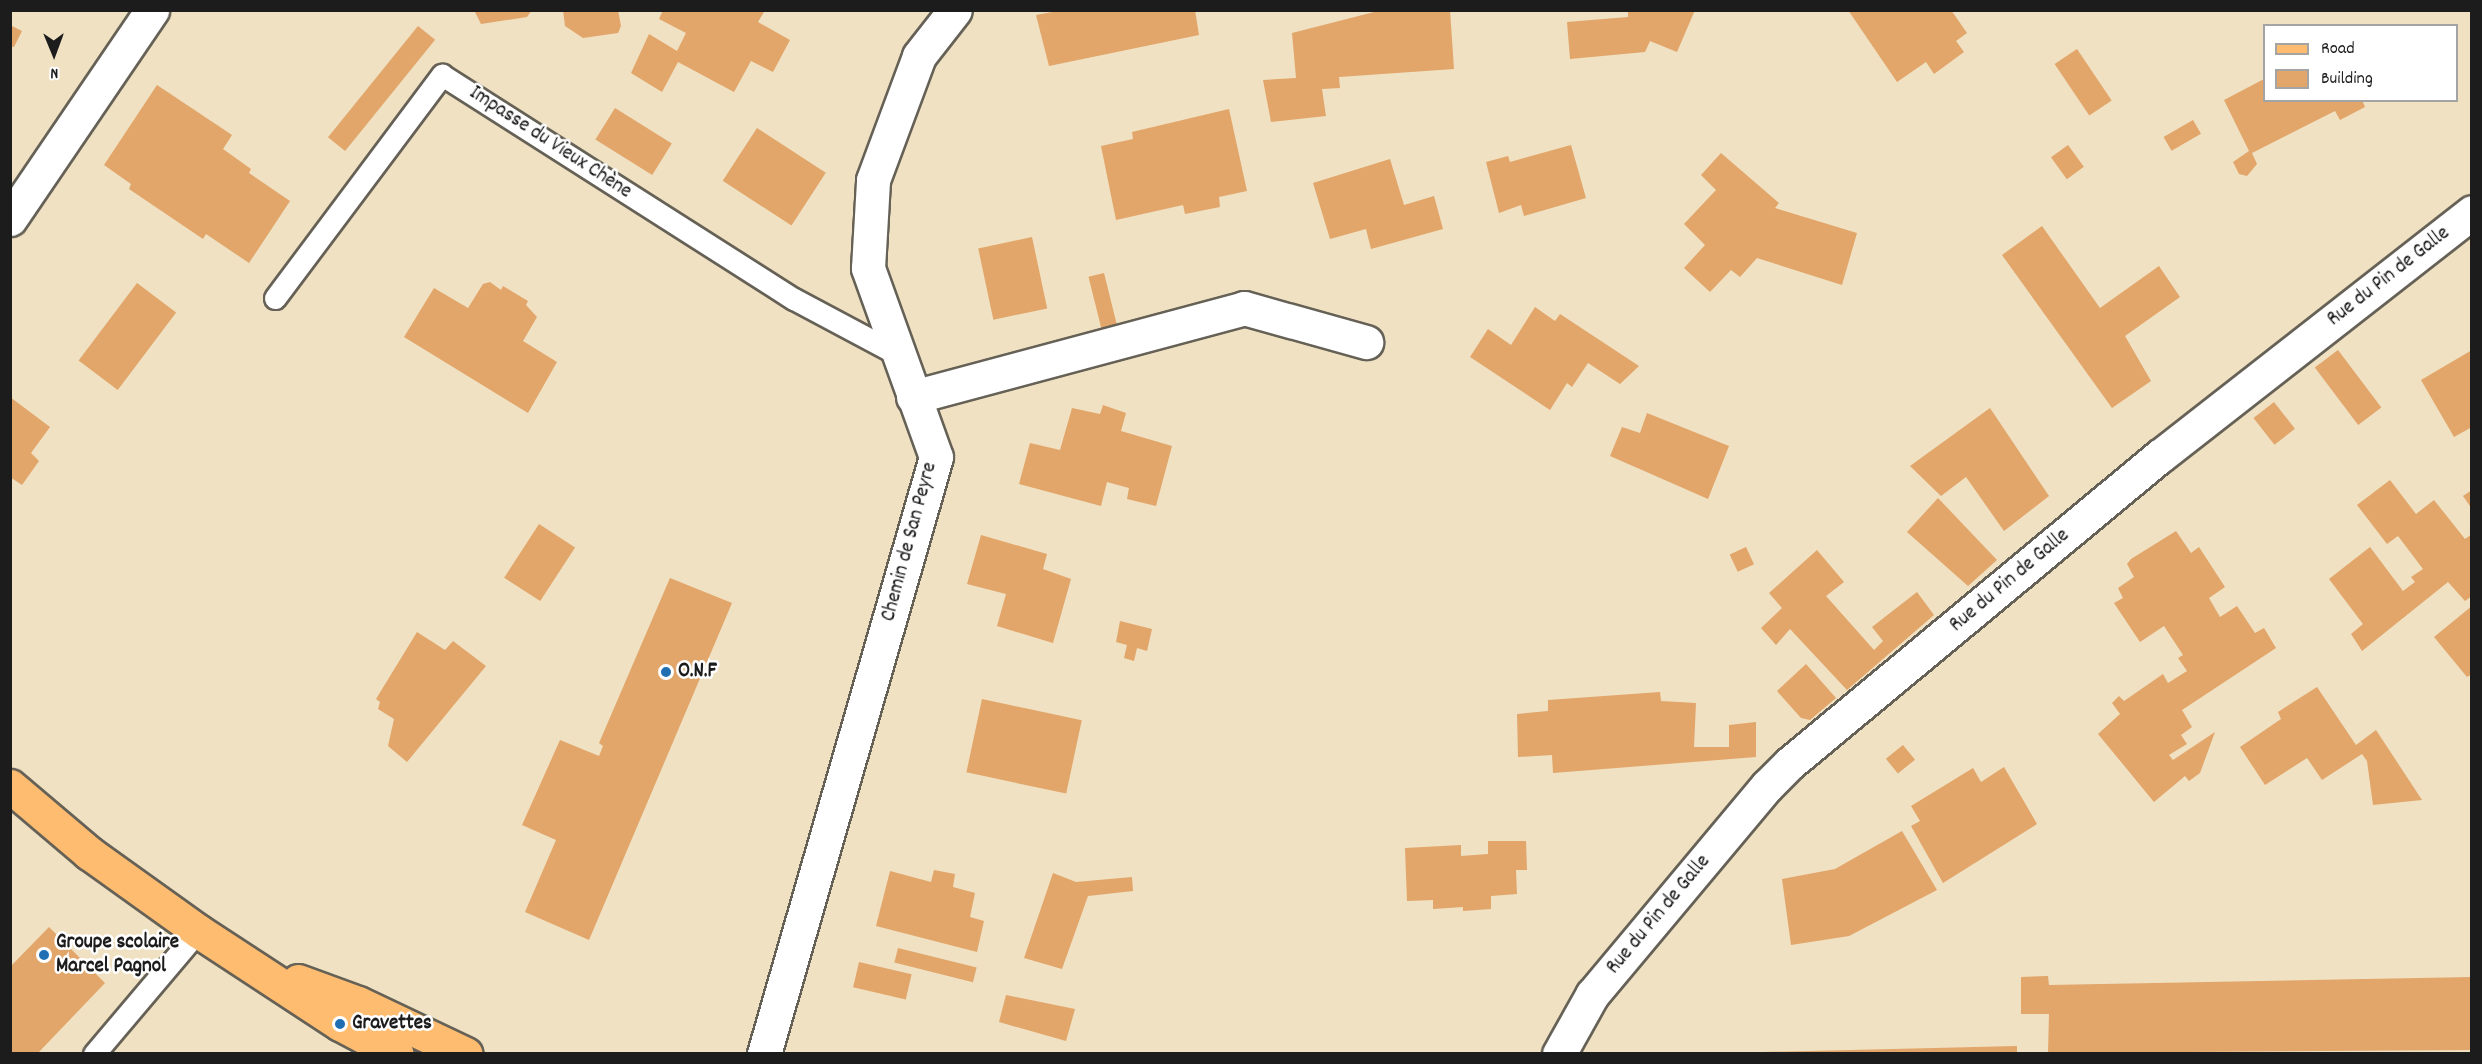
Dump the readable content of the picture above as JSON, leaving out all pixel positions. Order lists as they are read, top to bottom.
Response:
{
  "streets": {
    "street": ["Rue du Pin de Galle", "Chemin de San Peyre"],
    "lane": ["Impasse du Vieux Chène"]
  },
  "crossings": [
    ["Impasse du Vieux Chène", "Chemin de San Peyre"]
  ],
  "places": ["O.N.F", "Groupe scolaire Marcel Pagnol", "Gravettes"],
  "legend": ["Road", "Building"],
  "north": "bottom"
}
